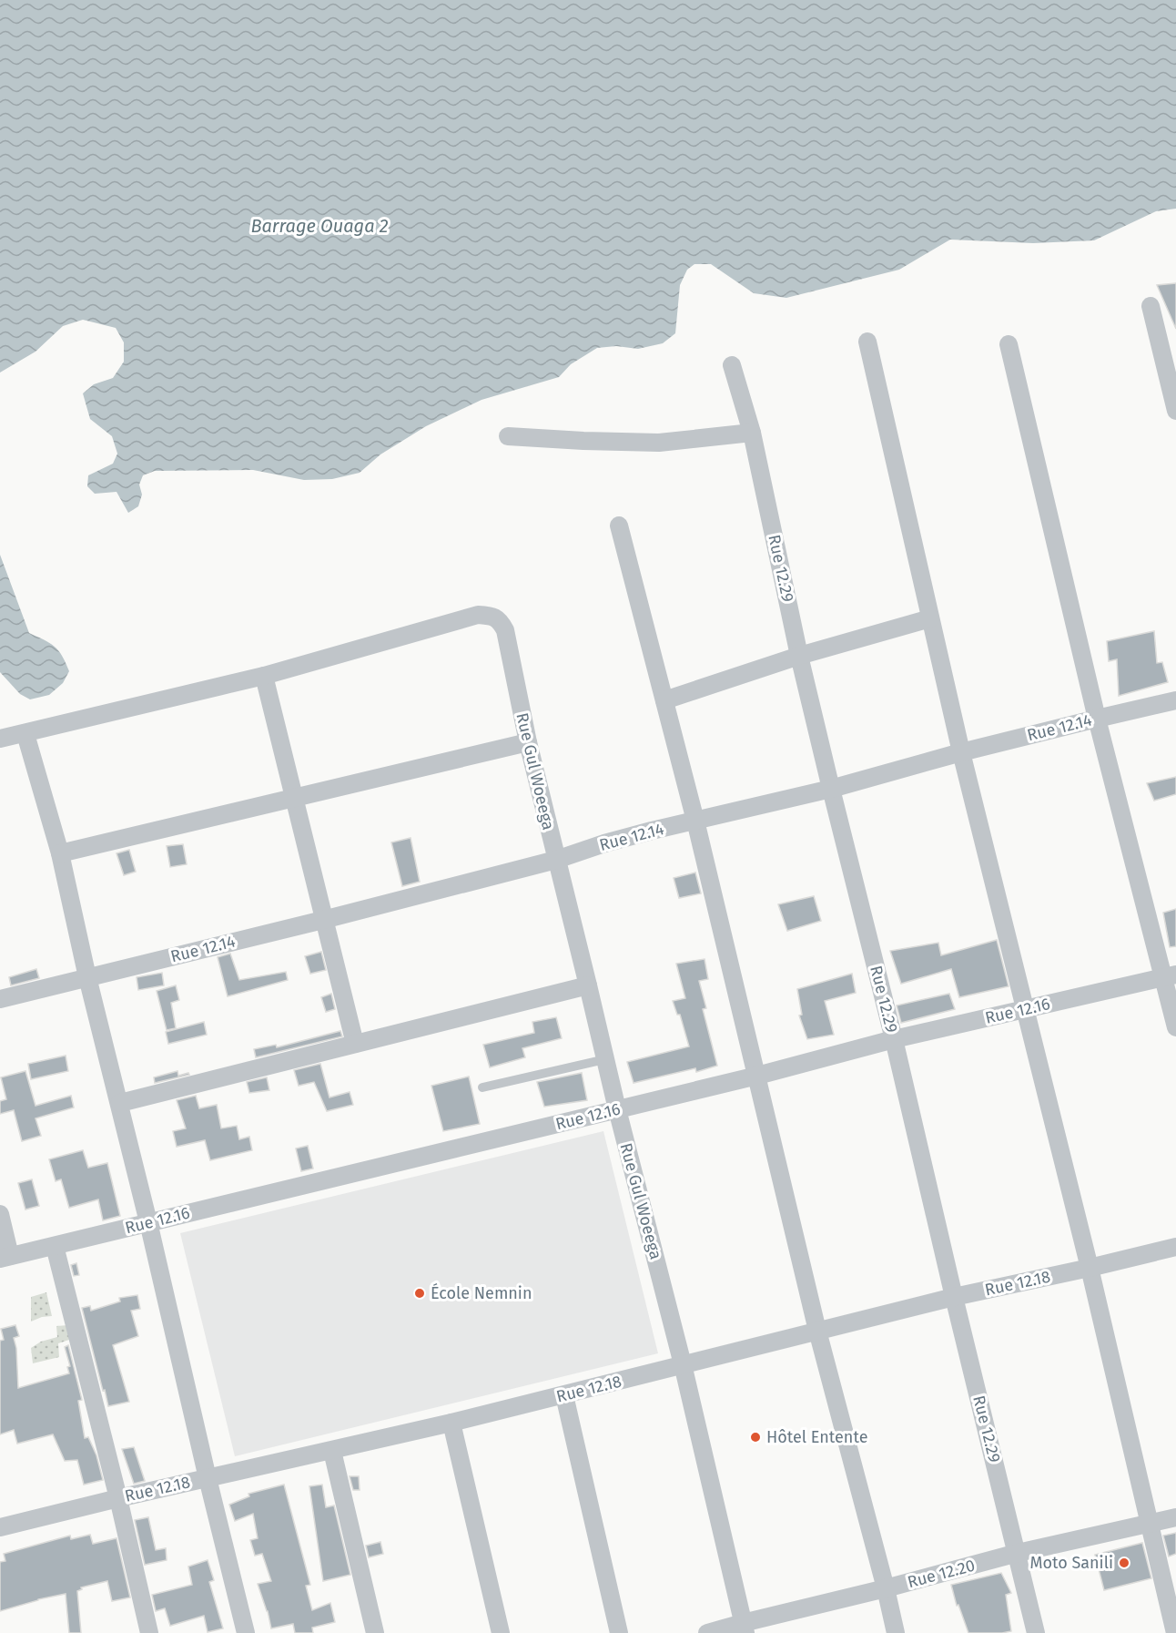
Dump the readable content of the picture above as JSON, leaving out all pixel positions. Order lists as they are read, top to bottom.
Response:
{
  "streets": {
    "street": [
      "Rue 12.29",
      "Rue 12.14",
      "Rue Gul Woeega",
      "Rue 12.16",
      "Rue 12.18",
      "Rue 12.20"
    ]
  },
  "crossings": [
    ["Rue 12.29", "Rue 12.14"],
    ["Rue 12.29", "Rue 12.16"],
    ["Rue 12.29", "Rue 12.18"],
    ["Rue 12.29", "Rue 12.20"],
    ["Rue 12.14", "Rue Gul Woeega"],
    ["Rue Gul Woeega", "Rue 12.16"],
    ["Rue Gul Woeega", "Rue 12.18"],
    ["Rue Gul Woeega", "Rue 12.20"]
  ],
  "water": ["Barrage Ouaga 2"],
  "places": ["École Nemnin", "Hôtel Entente", "Moto Sanili"]
}
